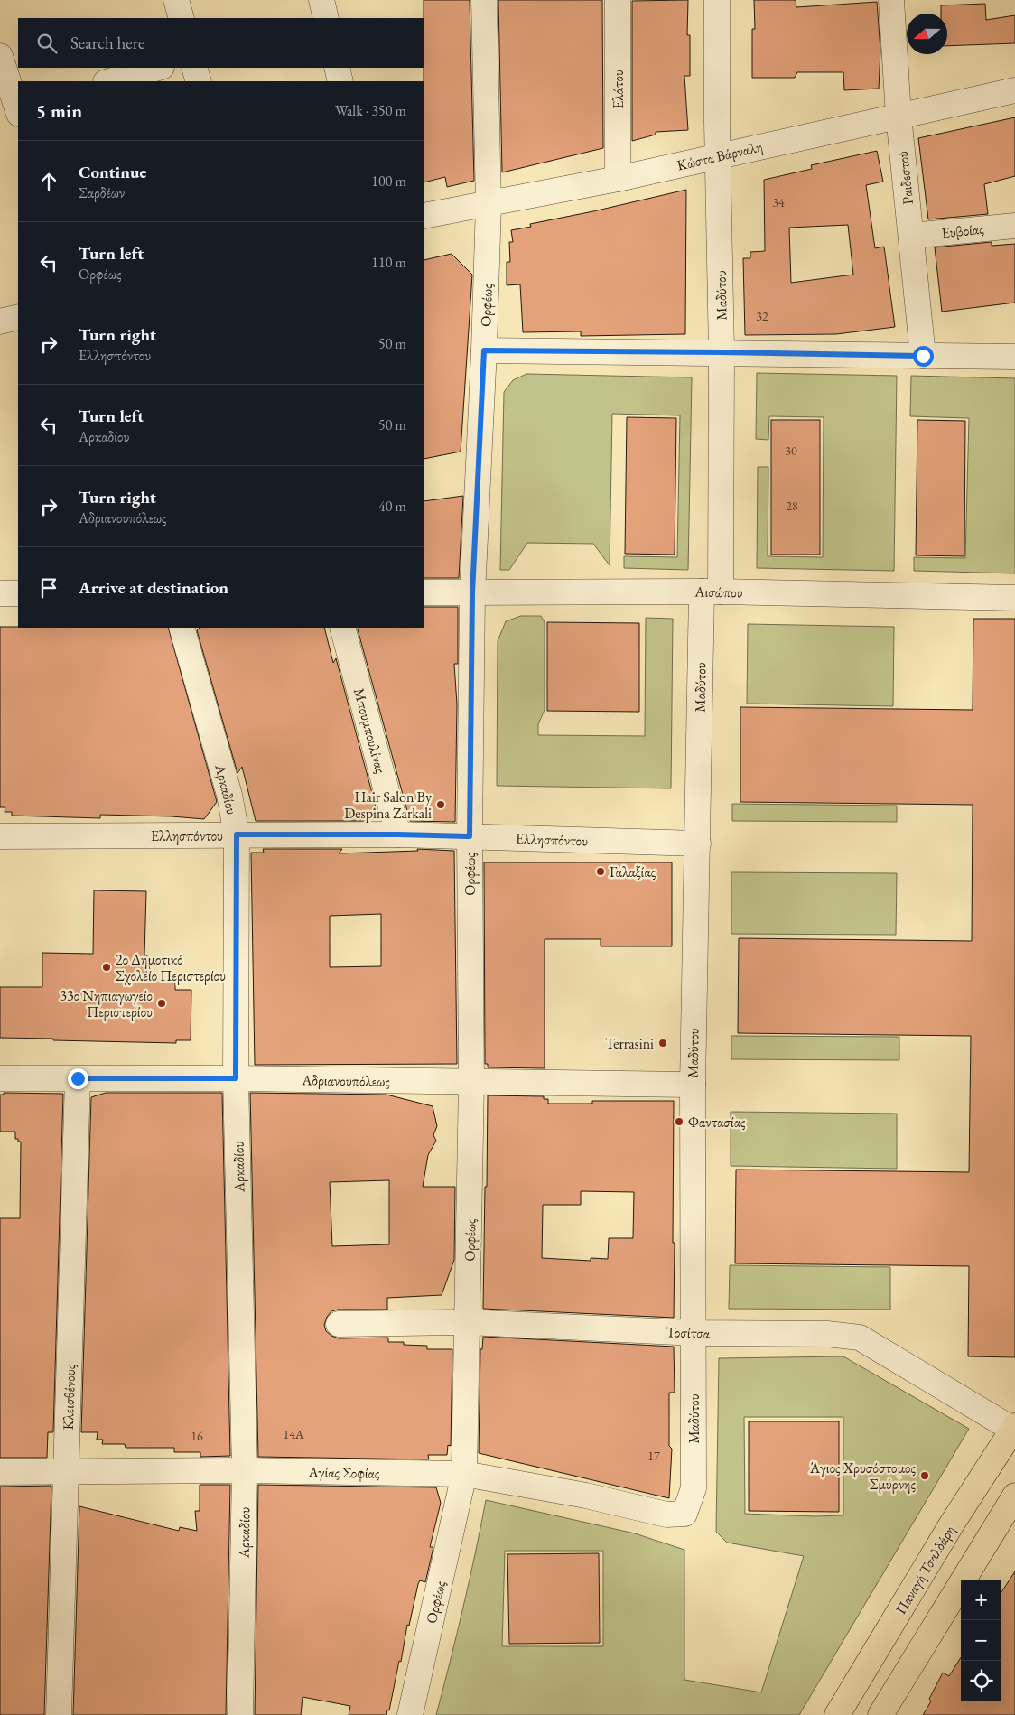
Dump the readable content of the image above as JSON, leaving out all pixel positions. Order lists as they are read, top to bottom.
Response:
{
  "streets": {
    "main road": ["Παναγή Τσαλδάρη"],
    "street": [
      "Ελάτου",
      "Κώστα Βάρναλη",
      "Ραιδεστού",
      "Ευβοίας",
      "Μαδύτου",
      "Ορφέως",
      "Αισώπου",
      "Μπουμπουλίνας",
      "Αρκαδίου",
      "Ελλησπόντου",
      "Αδριανουπόλεως",
      "Τοσίτσα",
      "Κλεισθένους",
      "Αγίας Σοφίας"
    ]
  },
  "crossings": [
    ["Ελάτου", "Κώστα Βάρναλη"],
    ["Κώστα Βάρναλη", "Ραιδεστού"],
    ["Κώστα Βάρναλη", "Μαδύτου"],
    ["Κώστα Βάρναλη", "Ορφέως"],
    ["Ραιδεστού", "Ευβοίας"],
    ["Μαδύτου", "Αισώπου"],
    ["Μαδύτου", "Ελλησπόντου"],
    ["Μαδύτου", "Αδριανουπόλεως"],
    ["Μαδύτου", "Τοσίτσα"],
    ["Μαδύτου", "Αγίας Σοφίας"],
    ["Ορφέως", "Αισώπου"],
    ["Ορφέως", "Ελλησπόντου"],
    ["Ορφέως", "Αδριανουπόλεως"],
    ["Ορφέως", "Τοσίτσα"],
    ["Ορφέως", "Αγίας Σοφίας"],
    ["Μπουμπουλίνας", "Ελλησπόντου"],
    ["Αρκαδίου", "Ελλησπόντου"],
    ["Αρκαδίου", "Αδριανουπόλεως"],
    ["Αρκαδίου", "Αγίας Σοφίας"],
    ["Αδριανουπόλεως", "Κλεισθένους"],
    ["Τοσίτσα", "Παναγή Τσαλδάρη"],
    ["Κλεισθένους", "Αγίας Σοφίας"]
  ],
  "places": [
    "Hair Salon By Despina Zarkali",
    "Γαλαξίας",
    "2ο Δημοτικό Σχολείο Περιστερίου",
    "33ο Νηπιαγωγείο Περιστερίου",
    "Terrasini",
    "Φαντασίας",
    "Άγιος Χρυσόστομος Σμύρνης"
  ],
  "house_numbers": [
    "34",
    "32",
    "30",
    "28",
    "14A",
    "16",
    "17"
  ],
  "north": "left",
  "page": {
    "search": "Search here",
    "heading": ["5 min", "Walk · 350 m"],
    "list": [
      ["Continue", "Σαρδέων", "100 m"],
      ["Turn left", "Ορφέως", "110 m"],
      ["Turn right", "Ελλησπόντου", "50 m"],
      ["Turn left", "Αρκαδίου", "50 m"],
      ["Turn right", "Αδριανουπόλεως", "40 m"],
      "Arrive at destination"
    ],
    "map_buttons": ["+", "−"]
  }
}
